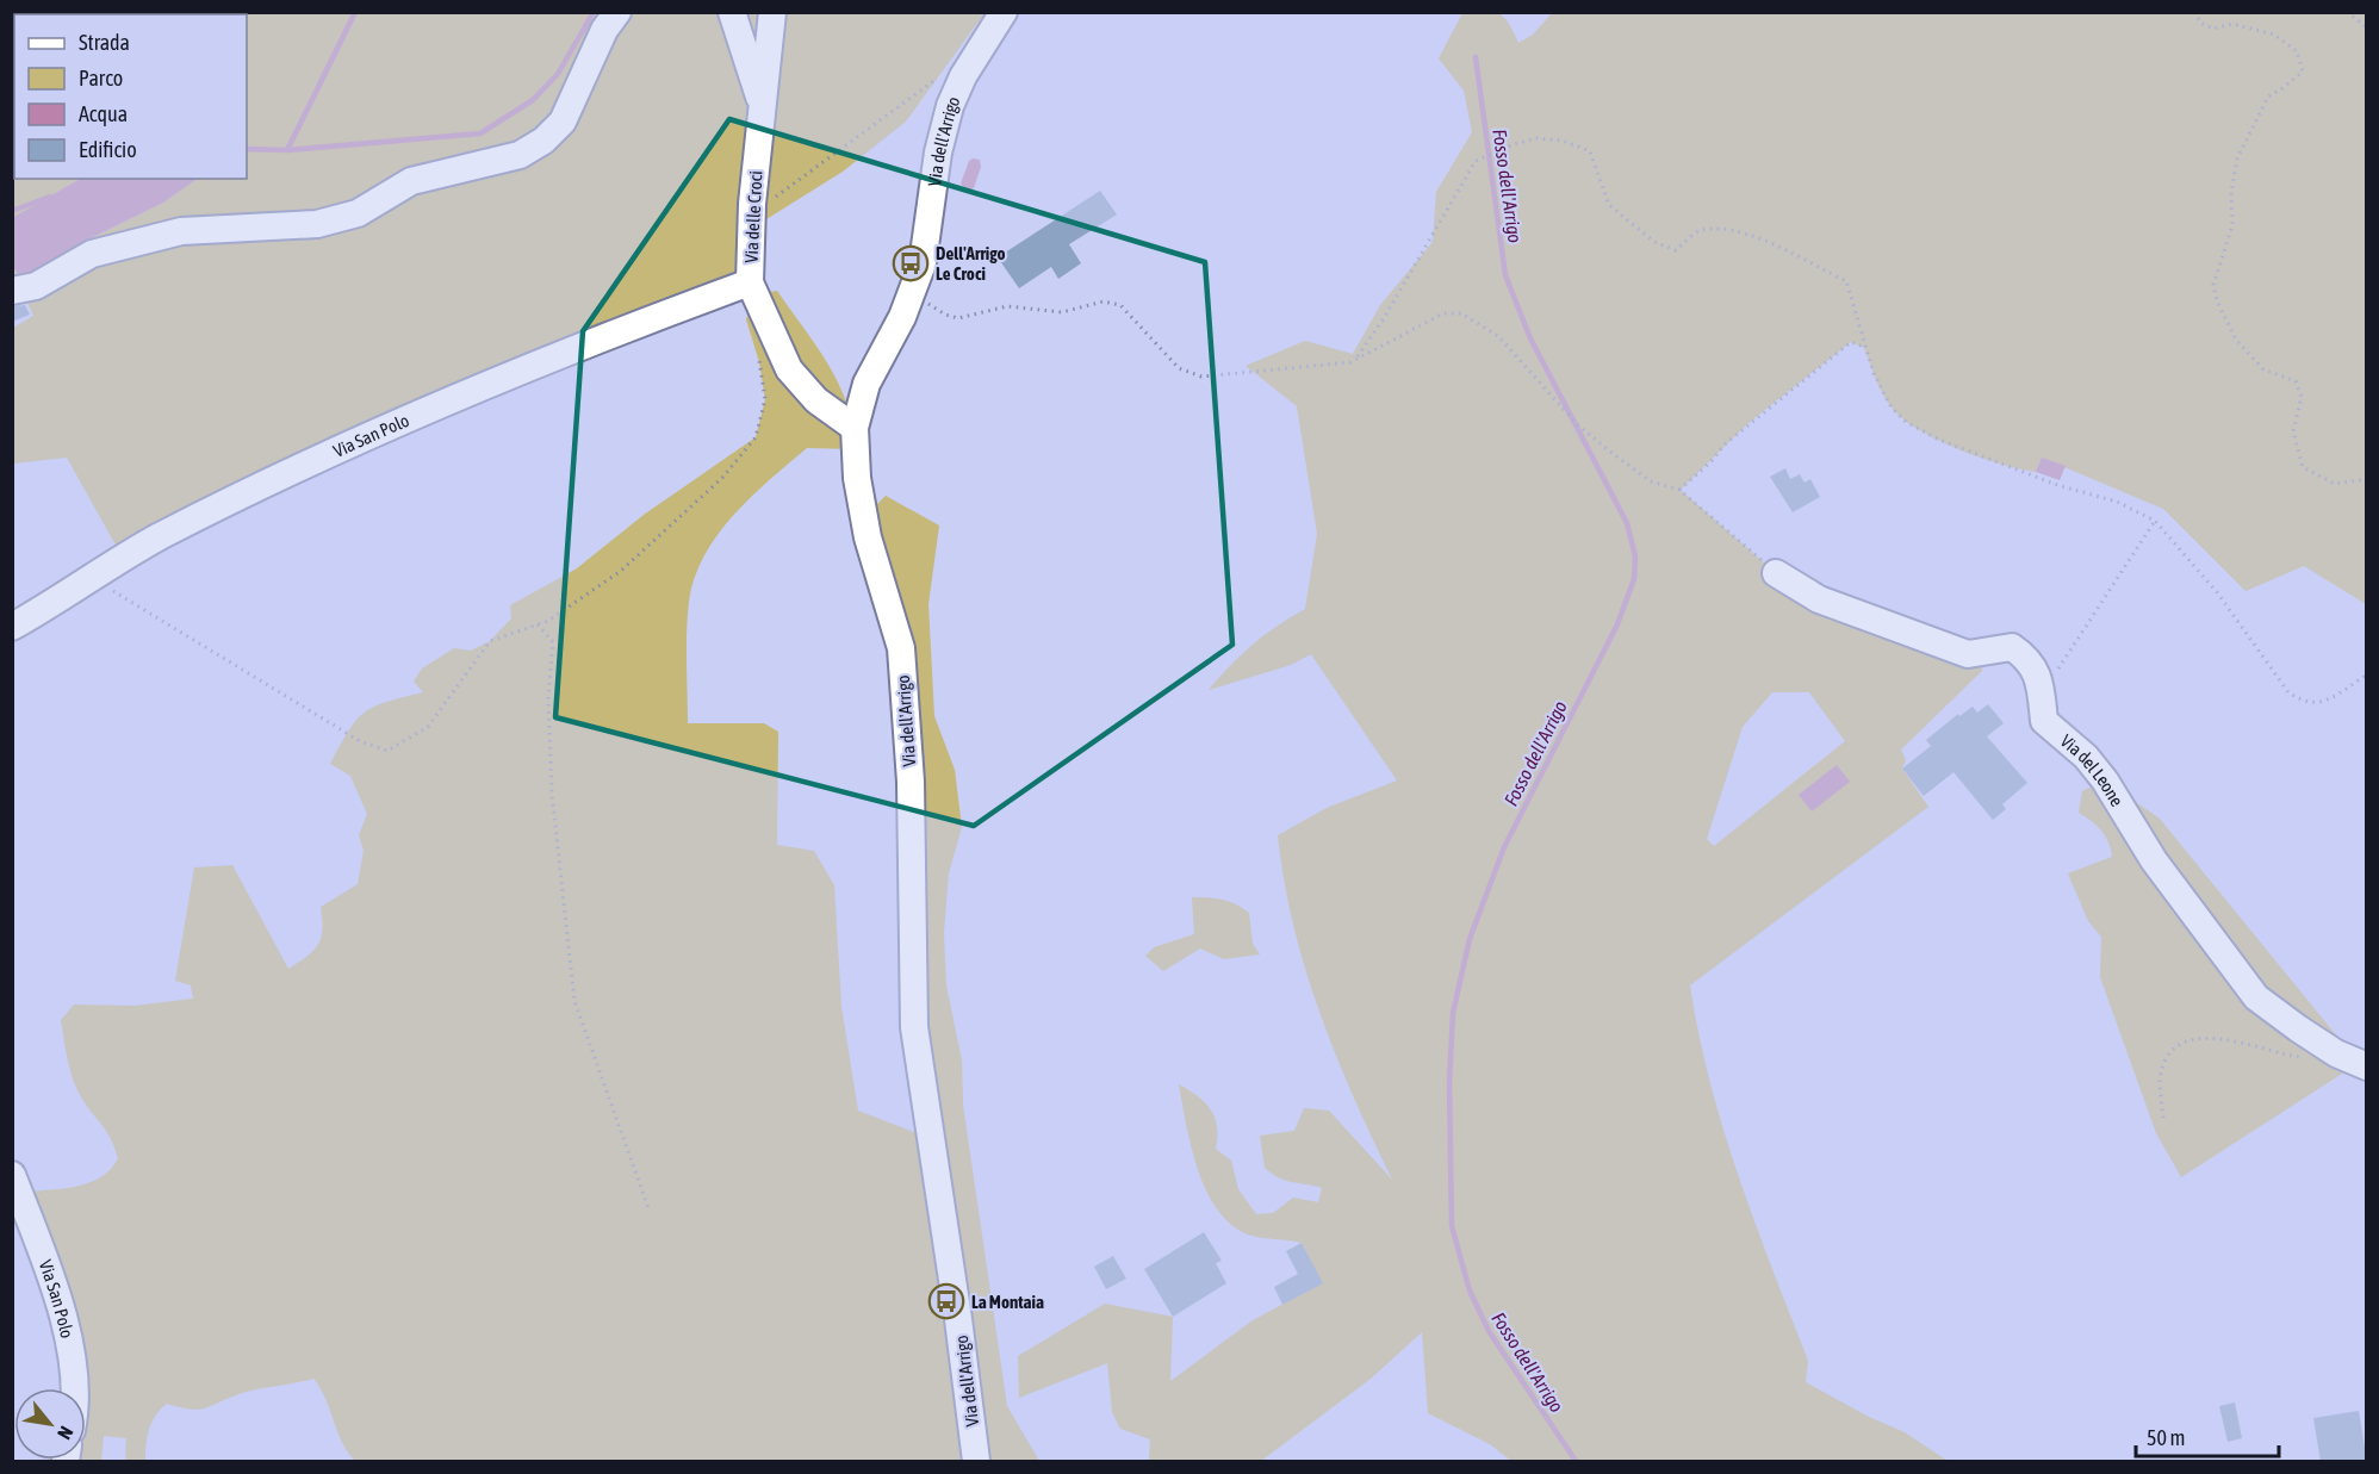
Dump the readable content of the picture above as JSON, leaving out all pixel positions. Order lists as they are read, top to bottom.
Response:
{
  "streets": {
    "street": [
      "Via dell'Arrigo",
      "Via delle Croci",
      "Via San Polo",
      "Via del Leone"
    ]
  },
  "crossings": [
    ["Via dell'Arrigo", "Via delle Croci"],
    ["Via delle Croci", "Via San Polo"]
  ],
  "water": ["Fosso dell'Arrigo"],
  "places": {
    "bus stop": ["Dell'Arrigo Le Croci", "La Montaia"]
  },
  "legend": [
    "Strada",
    "Parco",
    "Acqua",
    "Edificio"
  ],
  "scale_bar": "50 m",
  "north": "bottom right"
}
